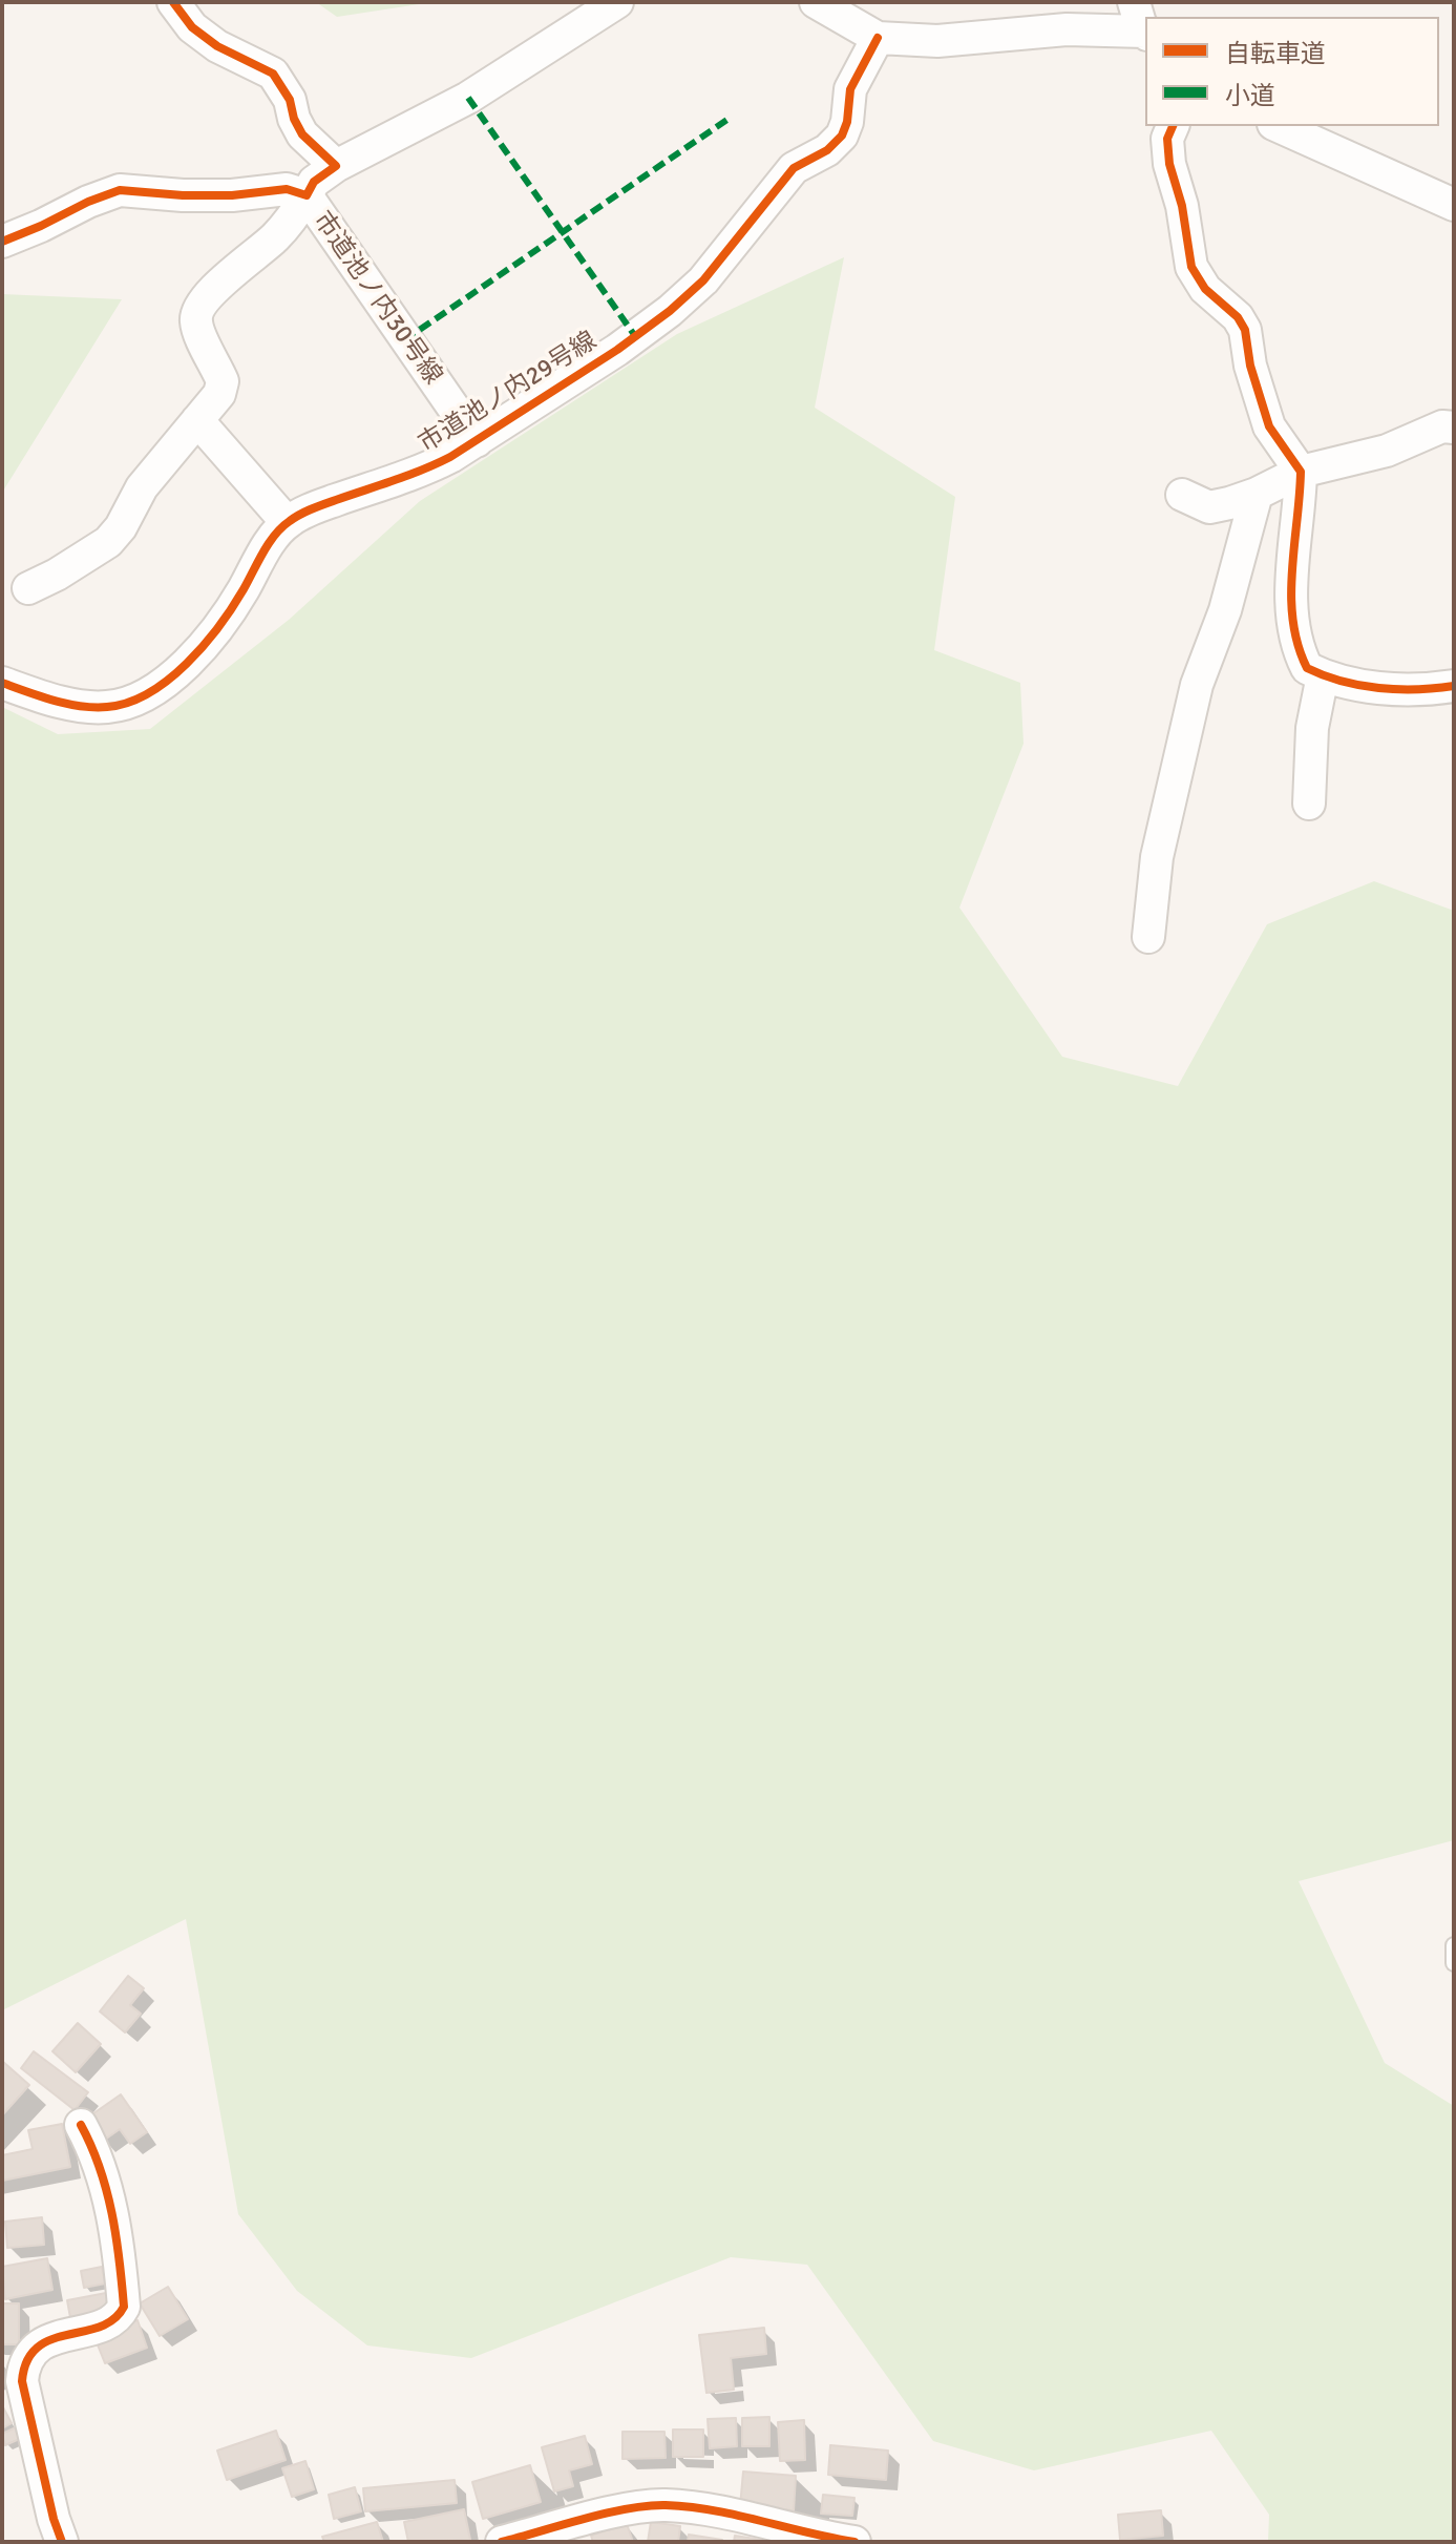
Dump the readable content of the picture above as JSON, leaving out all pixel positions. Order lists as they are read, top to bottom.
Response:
{
  "streets": {
    "street": ["市道池ノ内30号線", "市道池ノ内29号線"]
  },
  "crossings": [
    ["市道池ノ内30号線", "市道池ノ内29号線"]
  ],
  "legend": ["自転車道", "小道"]
}
